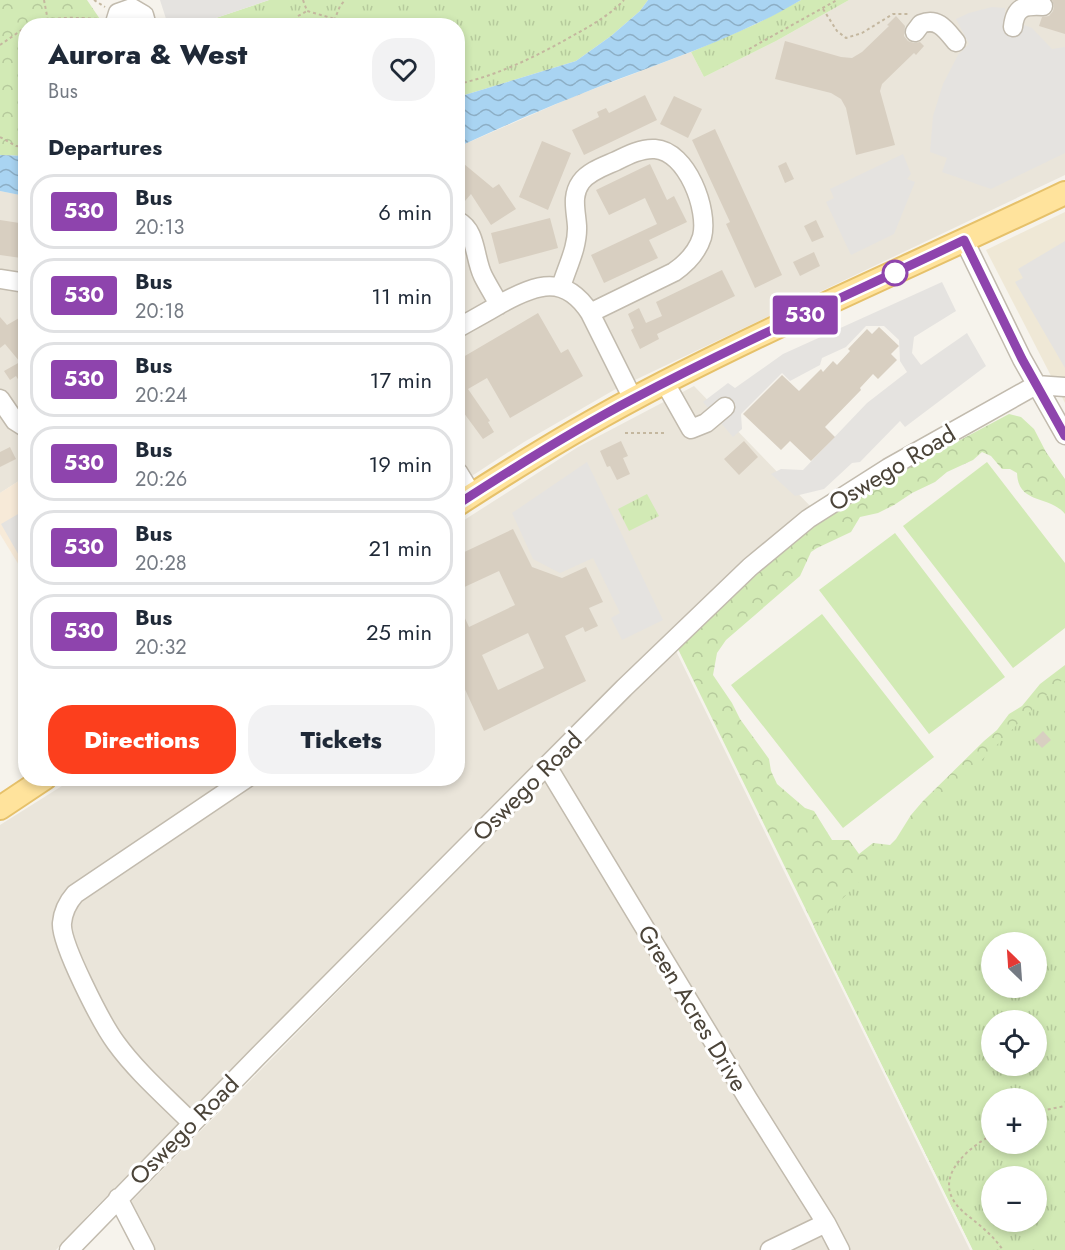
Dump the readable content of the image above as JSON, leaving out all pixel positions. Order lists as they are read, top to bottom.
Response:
{
  "streets": {
    "street": ["Oswego Road", "Green Acres Drive"]
  },
  "crossings": [
    ["Oswego Road", "Green Acres Drive"]
  ],
  "lines": ["bus line 530"],
  "north": "top left",
  "page": {
    "on_map": "530",
    "heading": [
      ["Aurora & West", "Bus"],
      "Departures"
    ],
    "list": [
      {
        "mark": "530",
        "name": "Bus",
        "note": "20:13",
        "value": "6 min"
      },
      {
        "mark": "530",
        "name": "Bus",
        "note": "20:18",
        "value": "11 min"
      },
      {
        "mark": "530",
        "name": "Bus",
        "note": "20:24",
        "value": "17 min"
      },
      {
        "mark": "530",
        "name": "Bus",
        "note": "20:26",
        "value": "19 min"
      },
      {
        "mark": "530",
        "name": "Bus",
        "note": "20:28",
        "value": "21 min"
      },
      {
        "mark": "530",
        "name": "Bus",
        "note": "20:32",
        "value": "25 min"
      }
    ],
    "buttons": ["Directions", "Tickets"],
    "map_buttons": ["+", "−"]
  }
}
